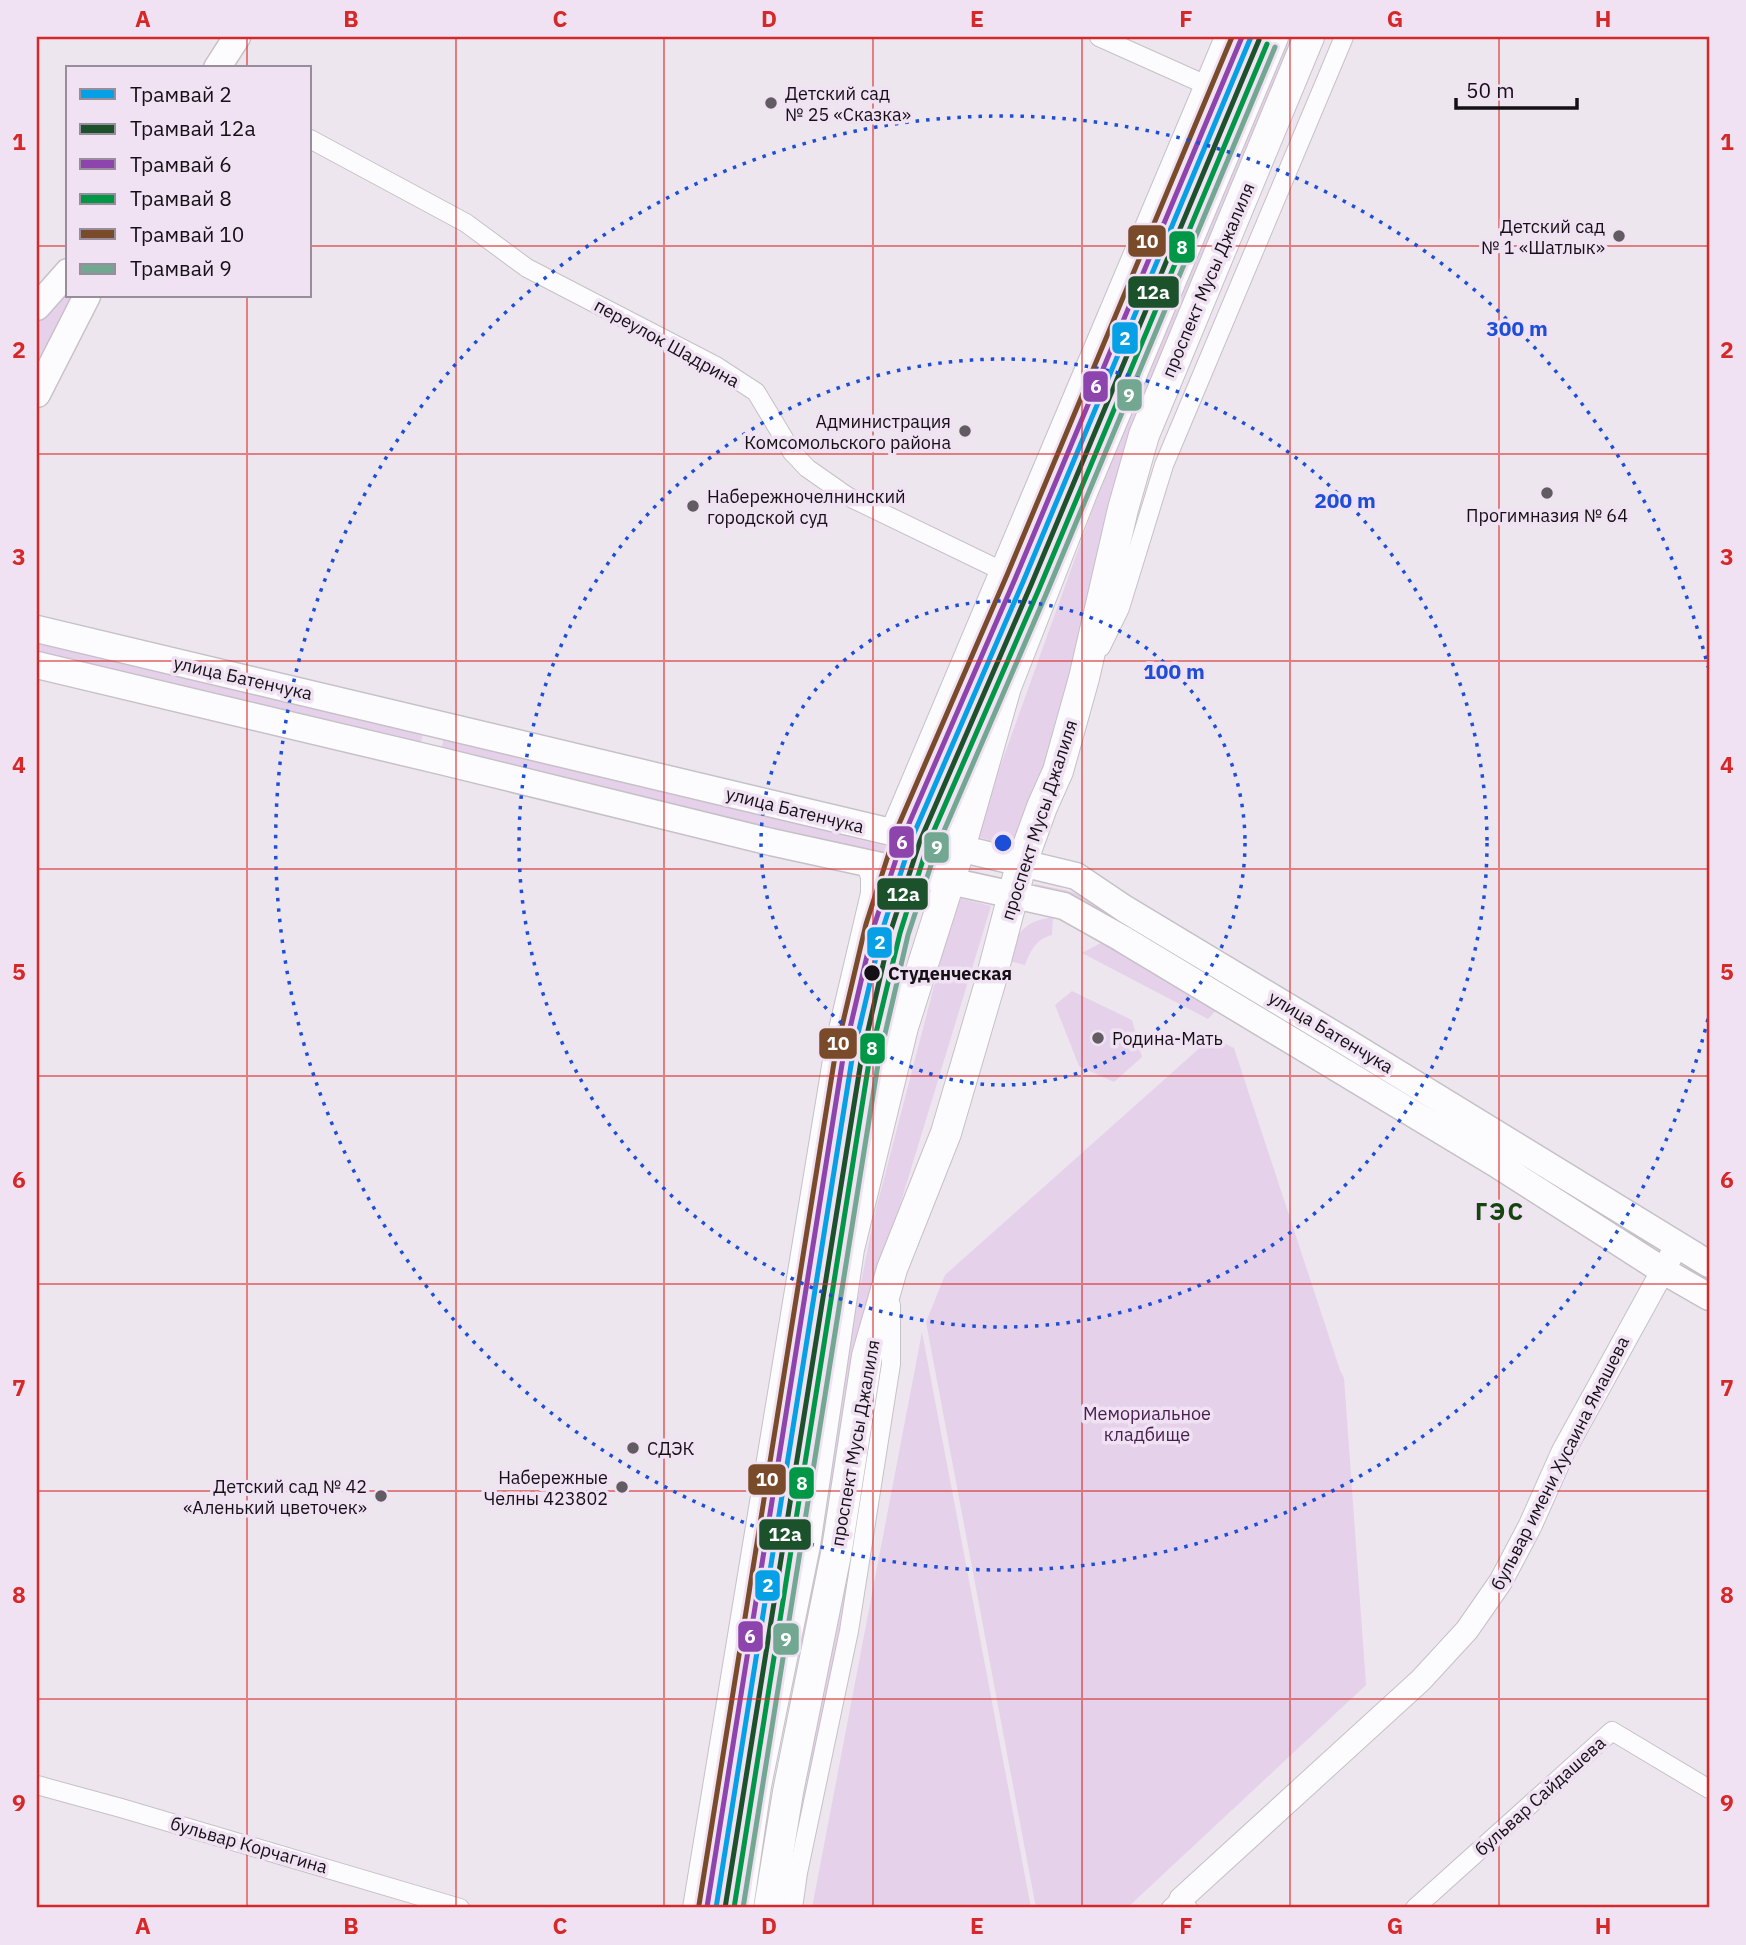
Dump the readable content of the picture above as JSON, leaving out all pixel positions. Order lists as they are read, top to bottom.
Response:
{
  "streets": {
    "main road": ["проспект Мусы Джалиля", "улица Батенчука"],
    "street": [
      "переулок Шадрина",
      "бульвар имени Хусаина Ямашева",
      "бульвар Сайдашева",
      "бульвар Корчагина"
    ]
  },
  "crossings": [
    ["проспект Мусы Джалиля", "улица Батенчука"],
    ["улица Батенчука", "бульвар имени Хусаина Ямашева"]
  ],
  "districts": ["ГЭС"],
  "parks": ["Мемориальное кладбище"],
  "places": [
    "Детский сад № 25 «Сказка»",
    "Детский сад № 1 «Шатлык»",
    "Администрация Комсомольского района",
    "Прогимназия № 64",
    "Набережночелнинский городской суд",
    "Студенческая",
    "Родина-Мать",
    "СДЭК",
    "Набережные Челны 423802",
    "Детский сад № 42 «Аленький цветочек»"
  ],
  "lines": [
    "tram line 2",
    "tram line 6",
    "tram line 10",
    "tram line 12а",
    "tram line 8",
    "tram line 9"
  ],
  "legend": [
    "Трамвай 2",
    "Трамвай 12а",
    "Трамвай 6",
    "Трамвай 8",
    "Трамвай 10",
    "Трамвай 9"
  ],
  "scale_bar": "50 m",
  "grid": {
    "columns": [
      "A",
      "B",
      "C",
      "D",
      "E",
      "F",
      "G",
      "H"
    ],
    "rows": [
      "1",
      "2",
      "3",
      "4",
      "5",
      "6",
      "7",
      "8",
      "9"
    ]
  },
  "rings": ["300 m", "200 m", "100 m"]
}
